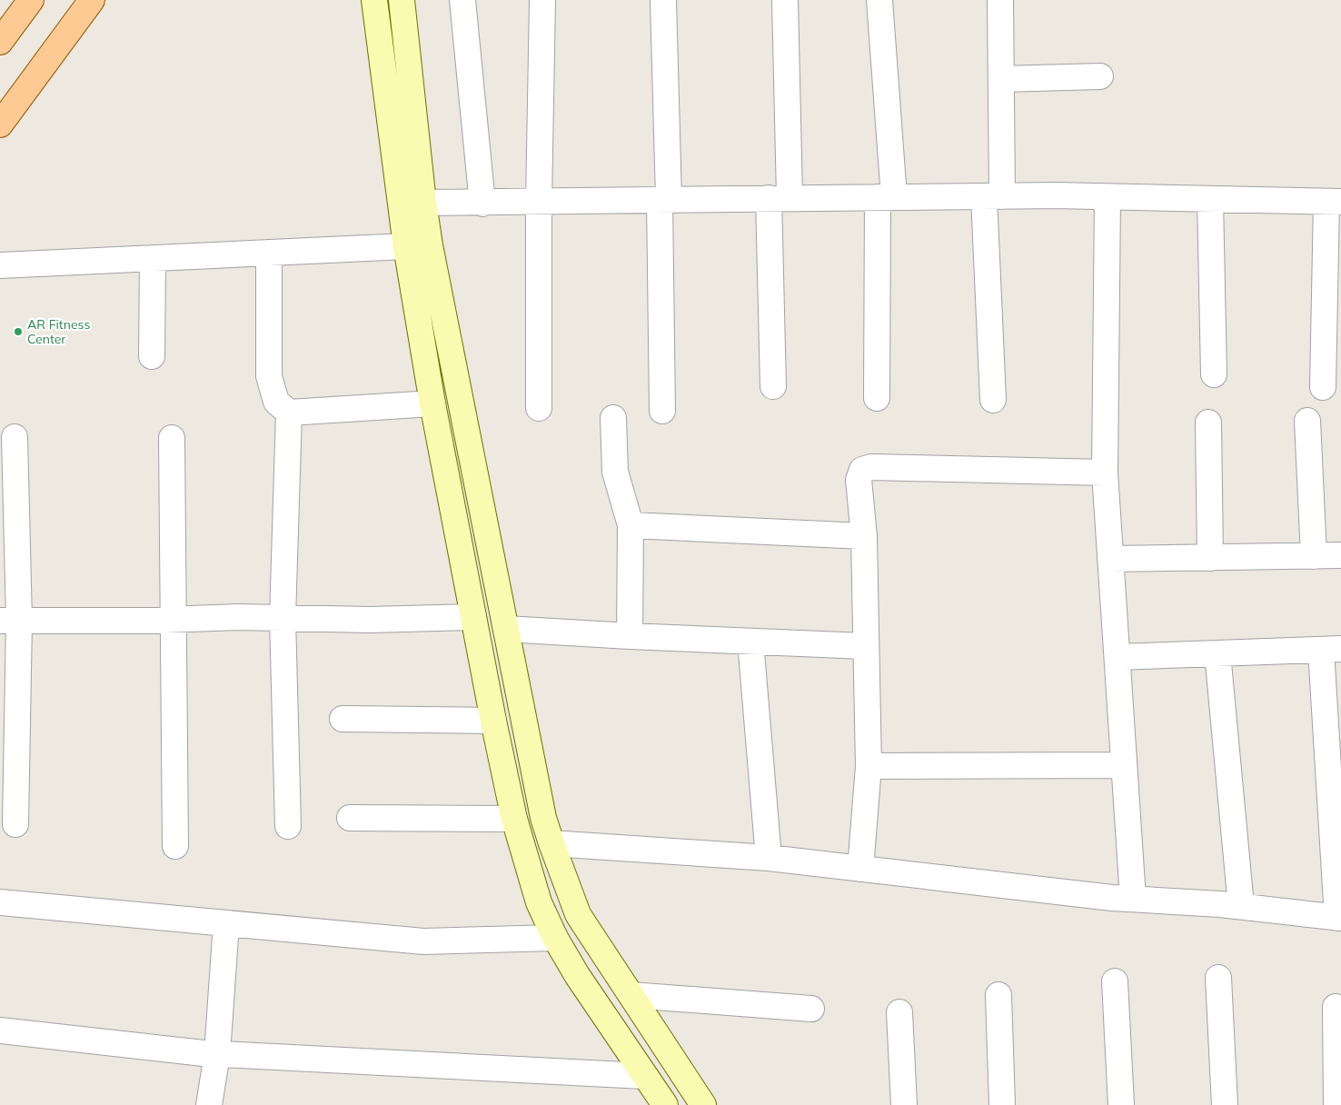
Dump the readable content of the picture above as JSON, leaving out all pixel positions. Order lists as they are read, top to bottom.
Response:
{
  "places": ["AR Fitness Center"]
}
